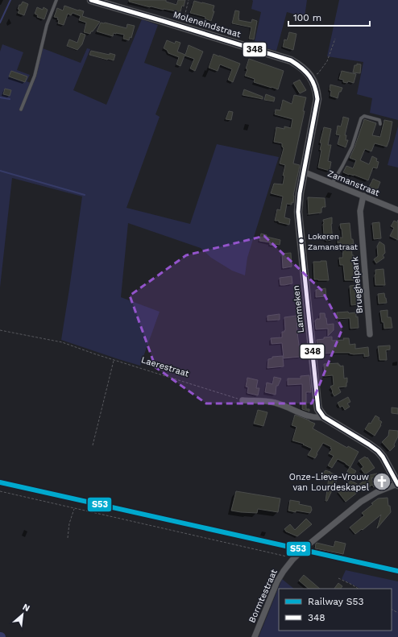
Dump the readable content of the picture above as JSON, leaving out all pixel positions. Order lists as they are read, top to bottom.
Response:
{
  "streets": {
    "street": [
      "Moleneindstraat",
      "Zamanstraat",
      "Brueghelpark",
      "Lammeken",
      "Bormtestraat"
    ],
    "path": ["Laerestraat"]
  },
  "crossings": [
    ["Moleneindstraat", "Zamanstraat"],
    ["Moleneindstraat", "Lammeken"],
    ["Zamanstraat", "Brueghelpark"],
    ["Zamanstraat", "Lammeken"]
  ],
  "places": {
    "other": ["Lokeren Zamanstraat"],
    "church": ["Onze-Lieve-Vrouw van Lourdeskapel"]
  },
  "lines": ["transit line 348", "rail line S53"],
  "legend": ["Railway S53", "348"],
  "scale_bar": "100 m",
  "north": "top right"
}
